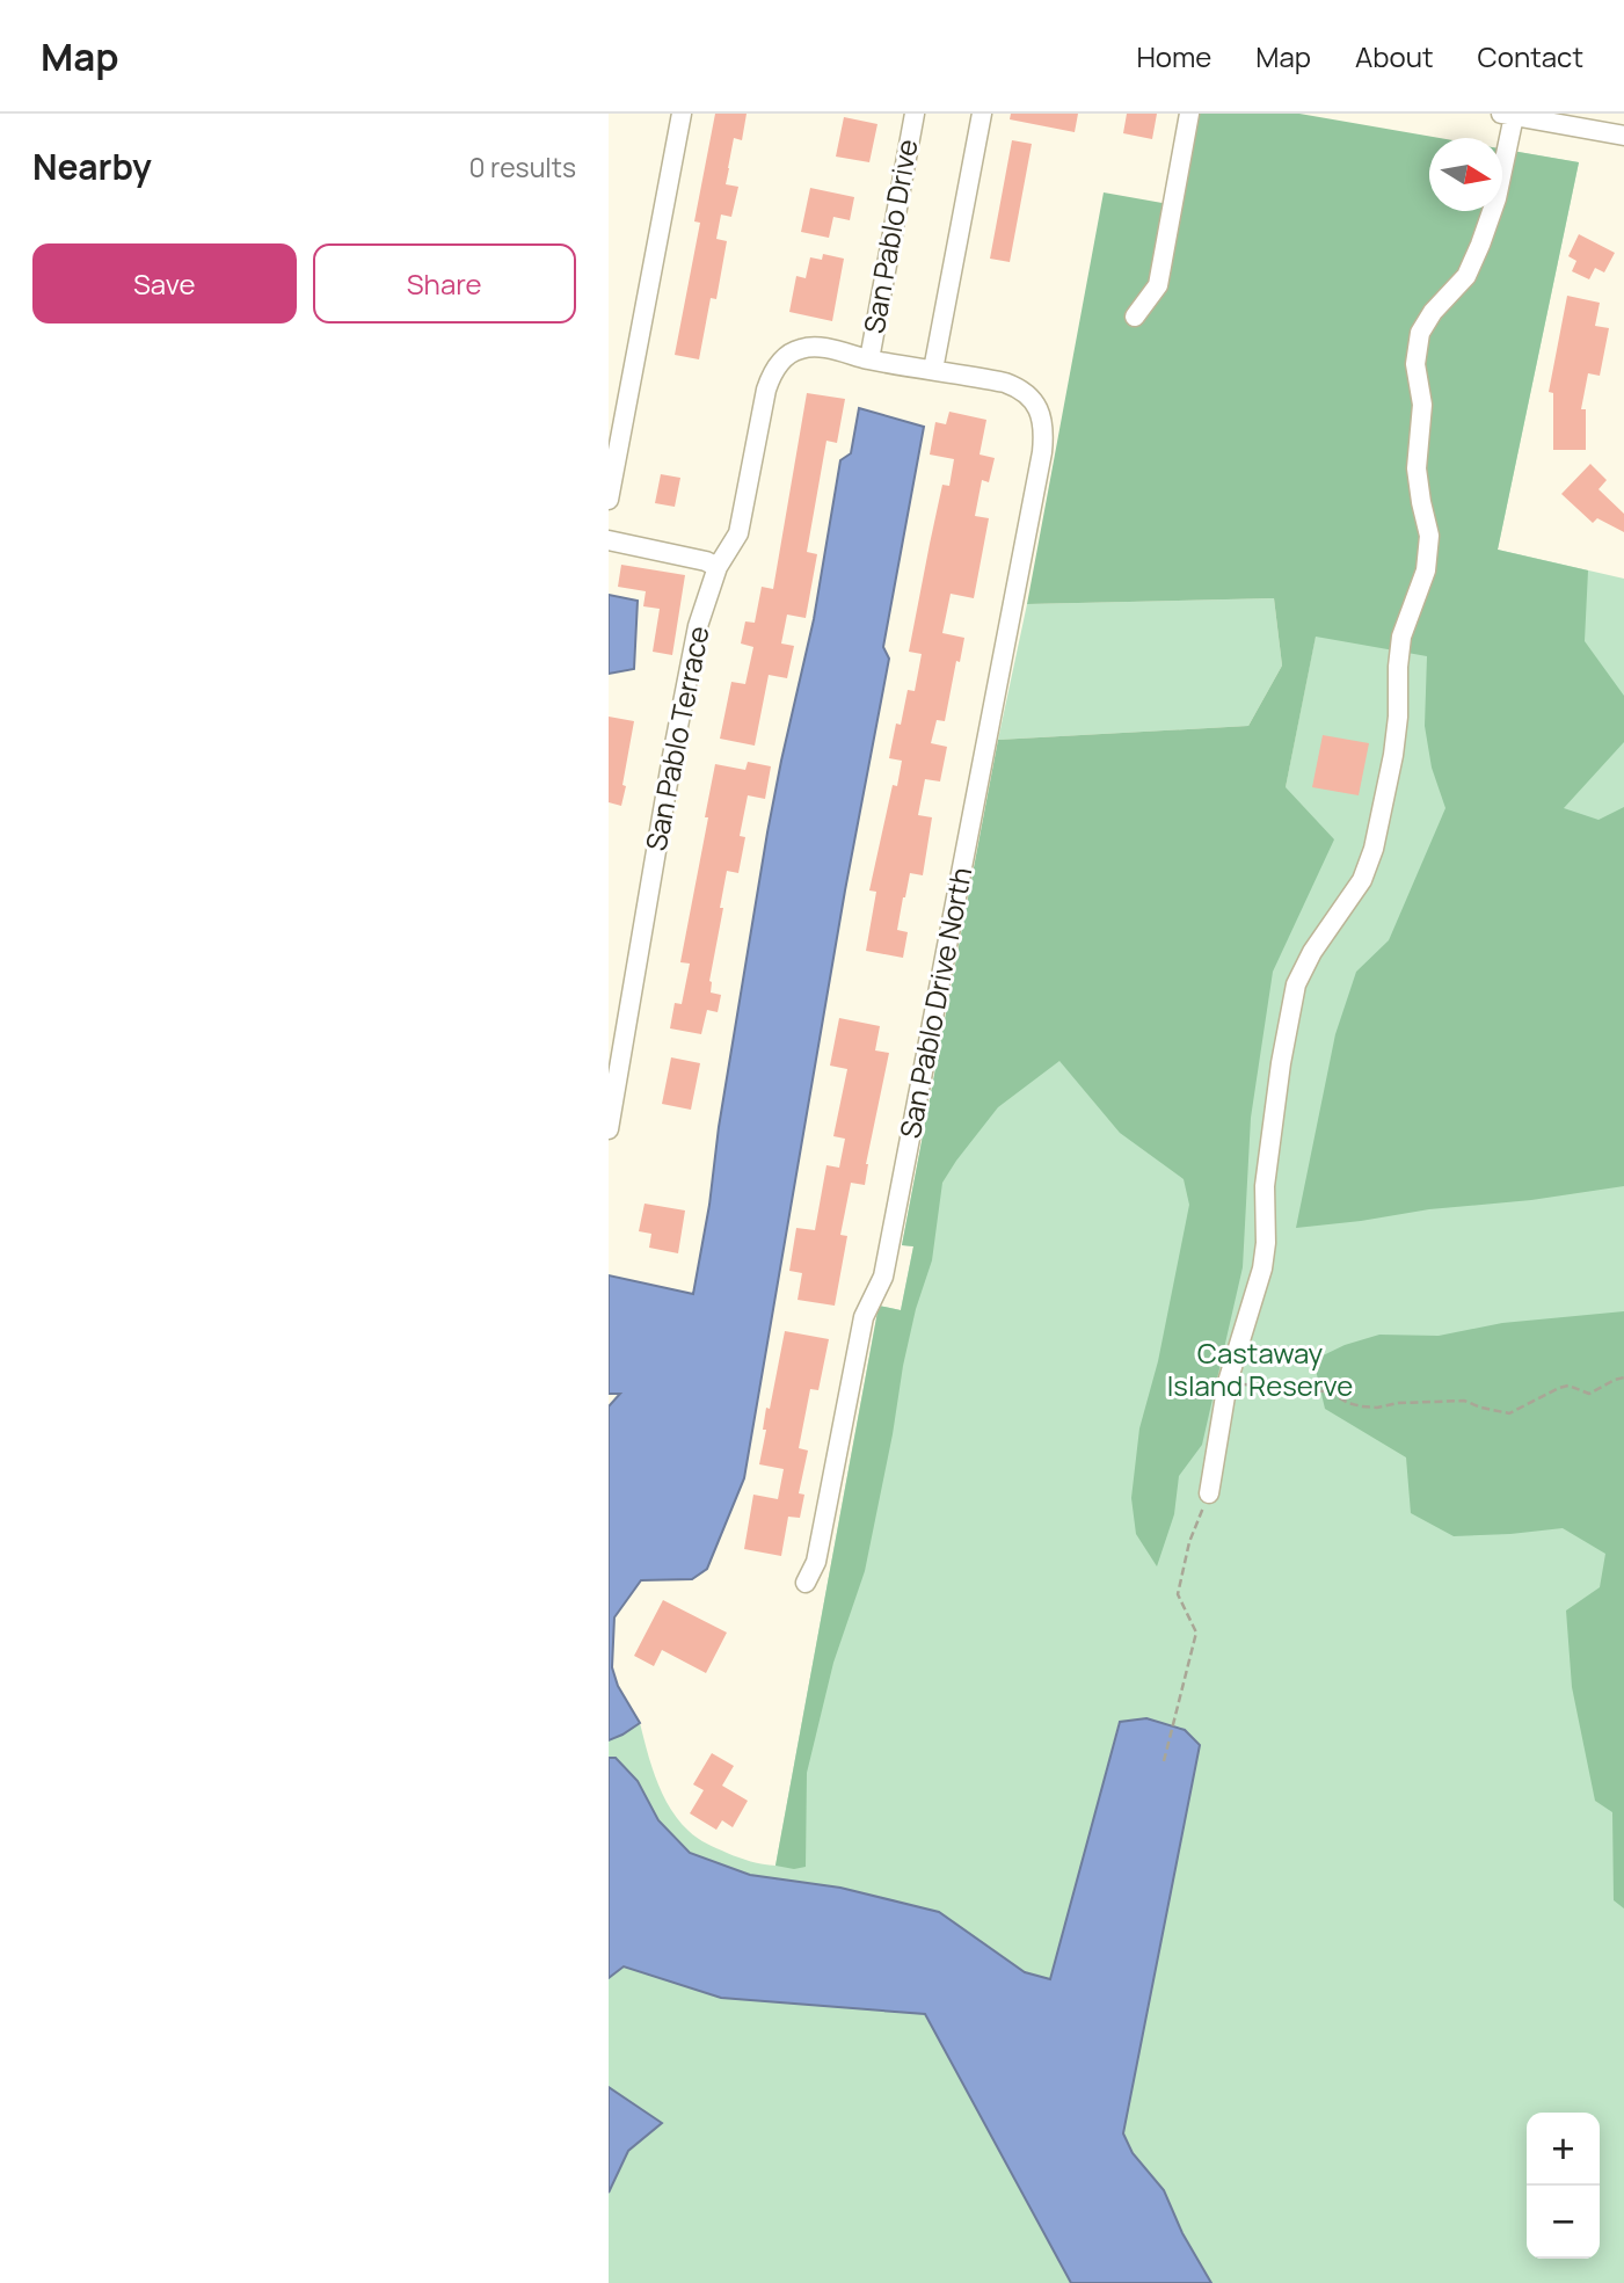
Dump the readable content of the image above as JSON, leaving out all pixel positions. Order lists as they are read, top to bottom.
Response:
{
  "streets": {
    "street": ["San Pablo Drive", "San Pablo Terrace", "San Pablo Drive North"]
  },
  "crossings": [
    ["San Pablo Drive", "San Pablo Terrace"]
  ],
  "parks": ["Castaway Island Reserve"],
  "north": "right",
  "page": {
    "header": "Map",
    "nav": [
      "Home",
      "Map",
      "About",
      "Contact"
    ],
    "heading": ["Nearby", "0 results"],
    "buttons": ["Save", "Share"],
    "map_buttons": ["+", "−"]
  }
}
